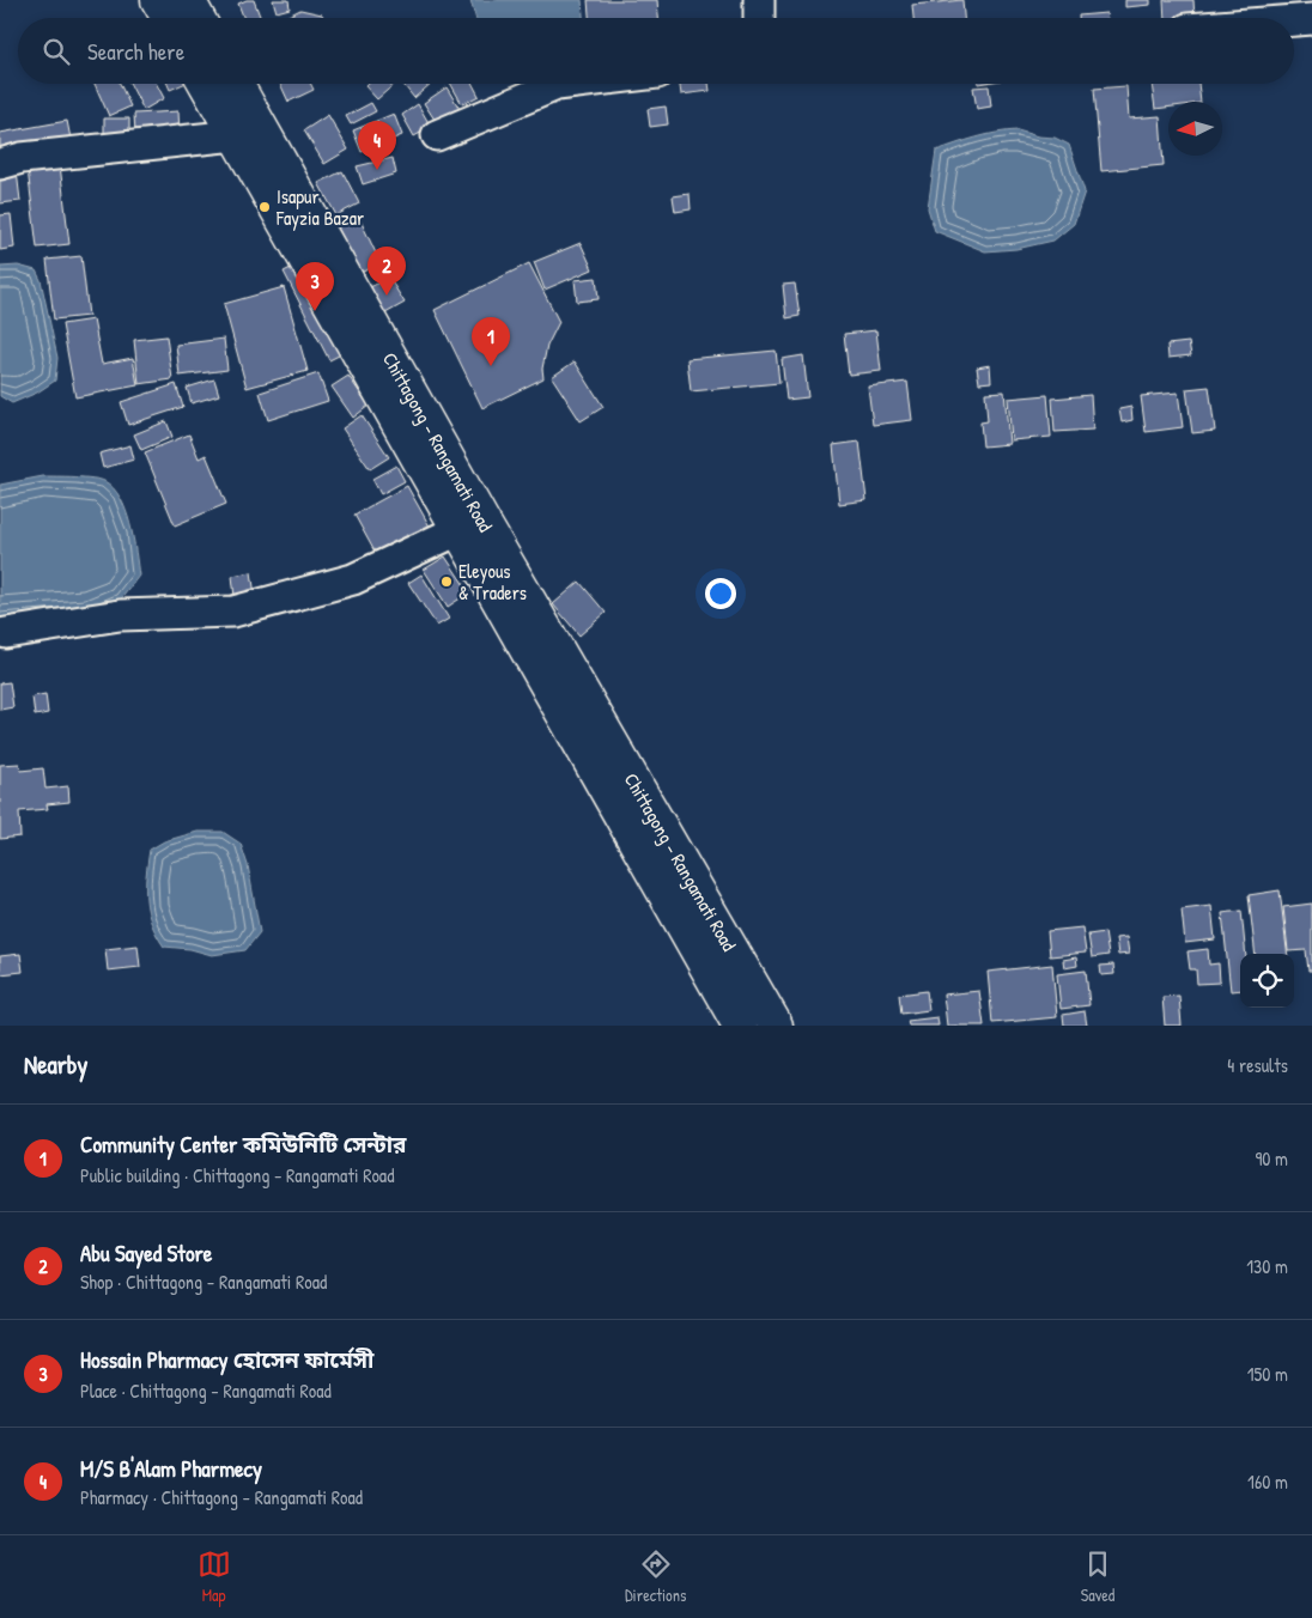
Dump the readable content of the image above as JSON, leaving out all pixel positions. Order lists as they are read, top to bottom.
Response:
{
  "streets": {
    "highway": ["Chittagong - Rangamati Road"]
  },
  "places": ["Isapur Fayzia Bazar", "Eleyous & Traders"],
  "north": "left",
  "page": {
    "search": "Search here",
    "pins": [
      "4",
      "2",
      "3",
      "1"
    ],
    "heading": ["Nearby", "4 results"],
    "list": [
      {
        "mark": "1",
        "name": "Community Center কমিউনিটি সেন্টার",
        "note": "Public building · Chittagong - Rangamati Road",
        "value": "90 m"
      },
      {
        "mark": "2",
        "name": "Abu Sayed Store",
        "note": "Shop · Chittagong - Rangamati Road",
        "value": "130 m"
      },
      {
        "mark": "3",
        "name": "Hossain Pharmacy হোসেন ফার্মেসী",
        "note": "Place · Chittagong - Rangamati Road",
        "value": "150 m"
      },
      {
        "mark": "4",
        "name": "M/S B'Alam Pharmecy",
        "note": "Pharmacy · Chittagong - Rangamati Road",
        "value": "160 m"
      }
    ],
    "nav": ["Map", "Directions", "Saved"]
  }
}
